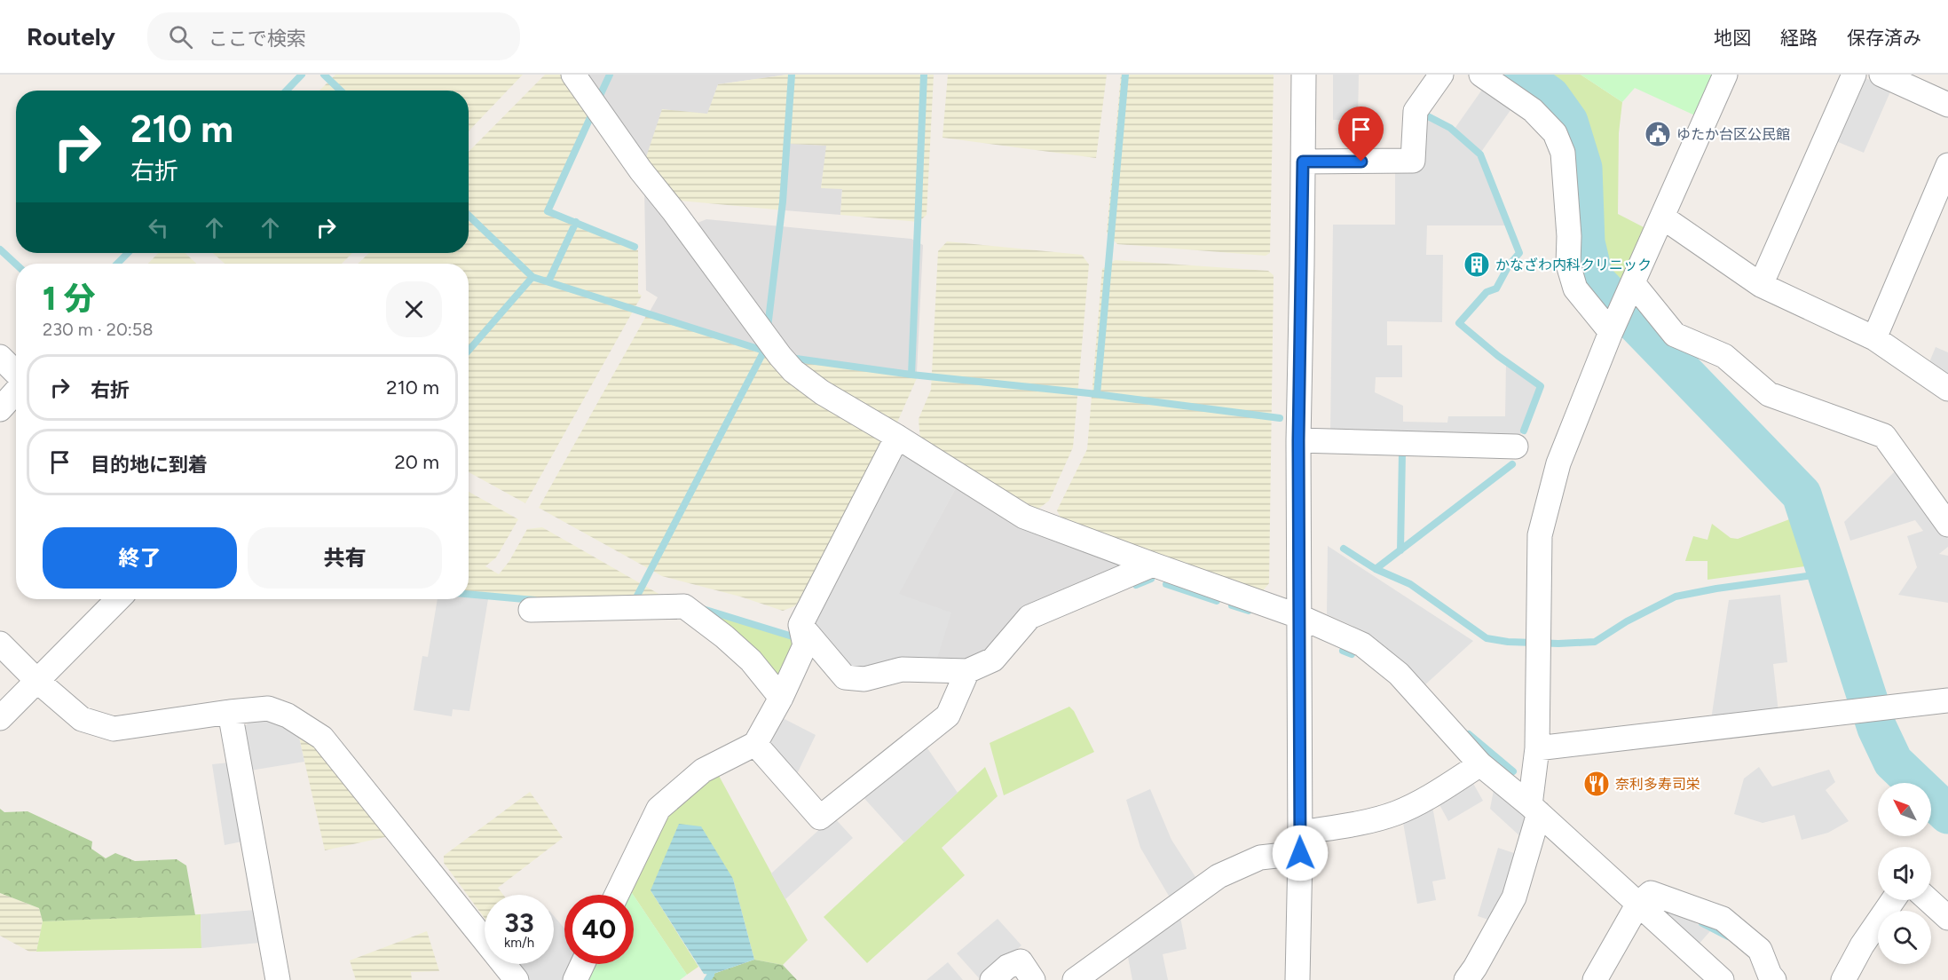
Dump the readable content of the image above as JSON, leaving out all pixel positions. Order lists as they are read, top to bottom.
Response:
{
  "places": {
    "public building": ["ゆたか台区公民館"],
    "building": ["かなざわ内科クリニック"],
    "restaurant": ["奈利多寿司栄"]
  },
  "north": "top left",
  "page": {
    "header": "Routely",
    "search": "ここで検索",
    "nav": ["地図", "経路", "保存済み"],
    "turn": ["210 m", "右折"],
    "heading": ["1 分", "230 m · 20:58"],
    "list": [
      {
        "name": "右折",
        "value": "210 m"
      },
      {
        "name": "目的地に到着",
        "value": "20 m"
      }
    ],
    "buttons": ["終了", "共有"],
    "speed": "33 km/h",
    "limit": "40"
  }
}
